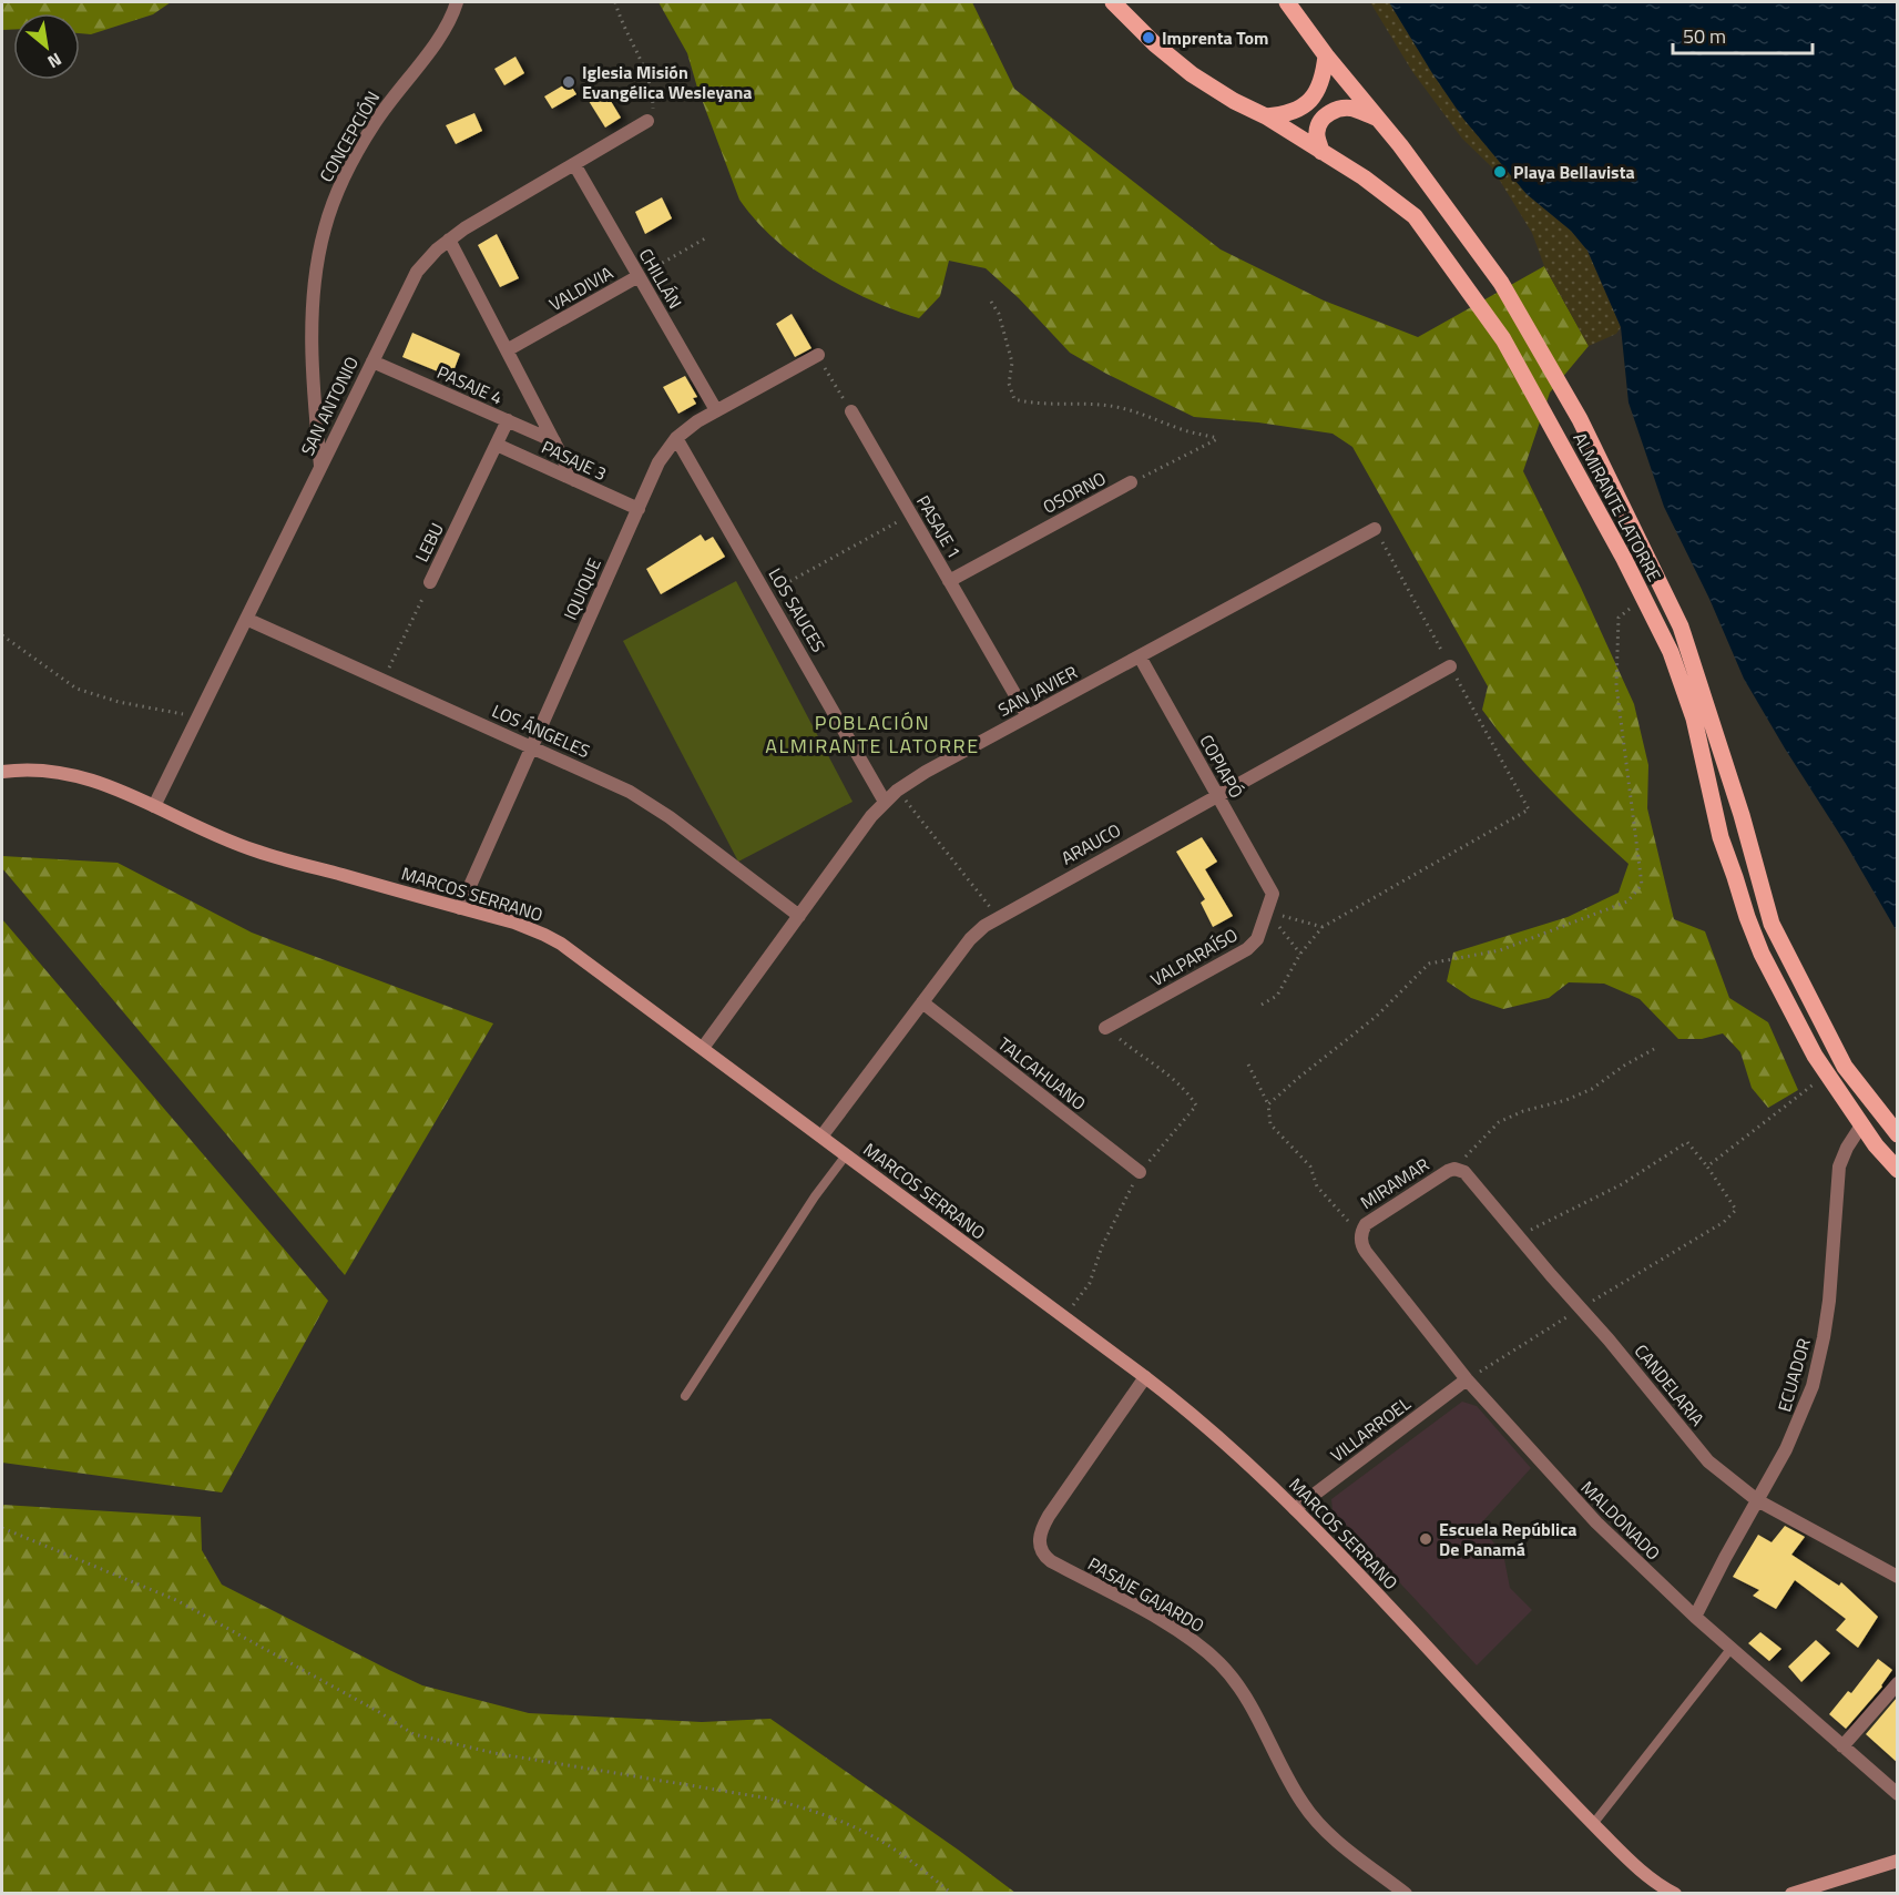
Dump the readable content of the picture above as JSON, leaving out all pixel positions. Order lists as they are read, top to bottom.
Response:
{
  "streets": {
    "main road": ["ALMIRANTE LATORRE"],
    "street": [
      "CONCEPCIÓN",
      "CHILLÁN",
      "VALDIVIA",
      "PASAJE 4",
      "SAN ANTONIO",
      "PASAJE 3",
      "OSORNO",
      "PASAJE 1",
      "LEBU",
      "IQUIQUE",
      "LOS SAUCES",
      "SAN JAVIER",
      "LOS ÁNGELES",
      "COPIAPÓ",
      "ARAUCO",
      "MARCOS SERRANO",
      "VALPARAÍSO",
      "TALCAHUANO",
      "MIRAMAR",
      "ECUADOR",
      "CANDELARIA",
      "VILLARROEL",
      "MALDONADO",
      "PASAJE GAJARDO"
    ]
  },
  "crossings": [
    ["CONCEPCIÓN", "SAN ANTONIO"],
    ["CHILLÁN", "VALDIVIA"],
    ["CHILLÁN", "SAN ANTONIO"],
    ["CHILLÁN", "IQUIQUE"],
    ["PASAJE 4", "SAN ANTONIO"],
    ["PASAJE 4", "LEBU"],
    ["SAN ANTONIO", "LOS ÁNGELES"],
    ["SAN ANTONIO", "MARCOS SERRANO"],
    ["PASAJE 3", "LEBU"],
    ["PASAJE 3", "IQUIQUE"],
    ["OSORNO", "PASAJE 1"],
    ["ALMIRANTE LATORRE", "ECUADOR"],
    ["PASAJE 1", "SAN JAVIER"],
    ["LEBU", "LOS ÁNGELES"],
    ["IQUIQUE", "LOS SAUCES"],
    ["IQUIQUE", "LOS ÁNGELES"],
    ["IQUIQUE", "MARCOS SERRANO"],
    ["LOS SAUCES", "SAN JAVIER"],
    ["SAN JAVIER", "LOS ÁNGELES"],
    ["SAN JAVIER", "COPIAPÓ"],
    ["SAN JAVIER", "MARCOS SERRANO"],
    ["COPIAPÓ", "ARAUCO"],
    ["COPIAPÓ", "VALPARAÍSO"],
    ["ARAUCO", "MARCOS SERRANO"],
    ["ARAUCO", "TALCAHUANO"],
    ["MARCOS SERRANO", "VILLARROEL"],
    ["MARCOS SERRANO", "PASAJE GAJARDO"],
    ["MIRAMAR", "CANDELARIA"],
    ["MIRAMAR", "MALDONADO"],
    ["ECUADOR", "CANDELARIA"],
    ["ECUADOR", "MALDONADO"],
    ["VILLARROEL", "MALDONADO"]
  ],
  "districts": ["POBLACIÓN ALMIRANTE LATORRE"],
  "places": [
    "Imprenta Tom",
    "Iglesia Misión Evangélica Wesleyana",
    "Playa Bellavista",
    "Escuela República De Panamá"
  ],
  "scale_bar": "50 m",
  "north": "bottom right"
}
